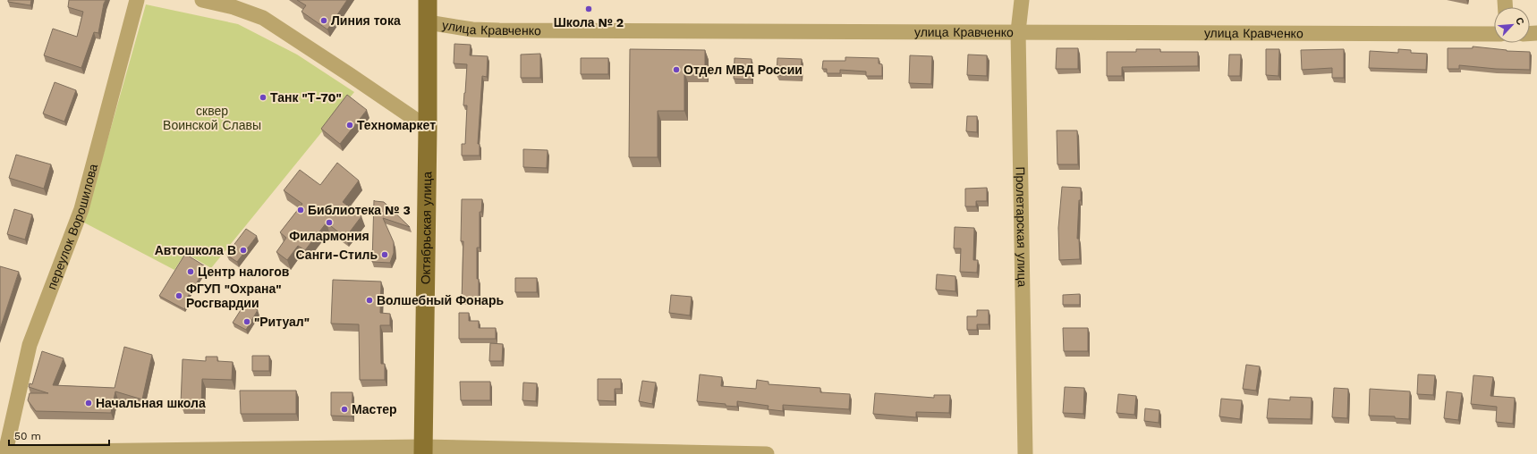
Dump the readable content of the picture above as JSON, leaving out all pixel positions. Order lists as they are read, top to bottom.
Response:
{
  "streets": {
    "main road": ["Октябрьская улица"],
    "street": ["улица Кравченко", "переулок Ворошилова", "Пролетарская улица"]
  },
  "crossings": [
    ["улица Кравченко", "Пролетарская улица"],
    ["улица Кравченко", "Октябрьская улица"]
  ],
  "parks": ["сквер Воинской Славы"],
  "places": [
    "Школа № 2",
    "Линия тока",
    "Отдел МВД России",
    "Танк \"Т-70\"",
    "Техномаркет",
    "Библиотека № 3",
    "Филармония",
    "Автошкола В",
    "Санги-Стиль",
    "Центр налогов",
    "ФГУП \"Охрана\" Росгвардии",
    "Волшебный Фонарь",
    "\"Ритуал\"",
    "Начальная школа",
    "Мастер"
  ],
  "scale_bar": "50 m",
  "north": "top right"
}
